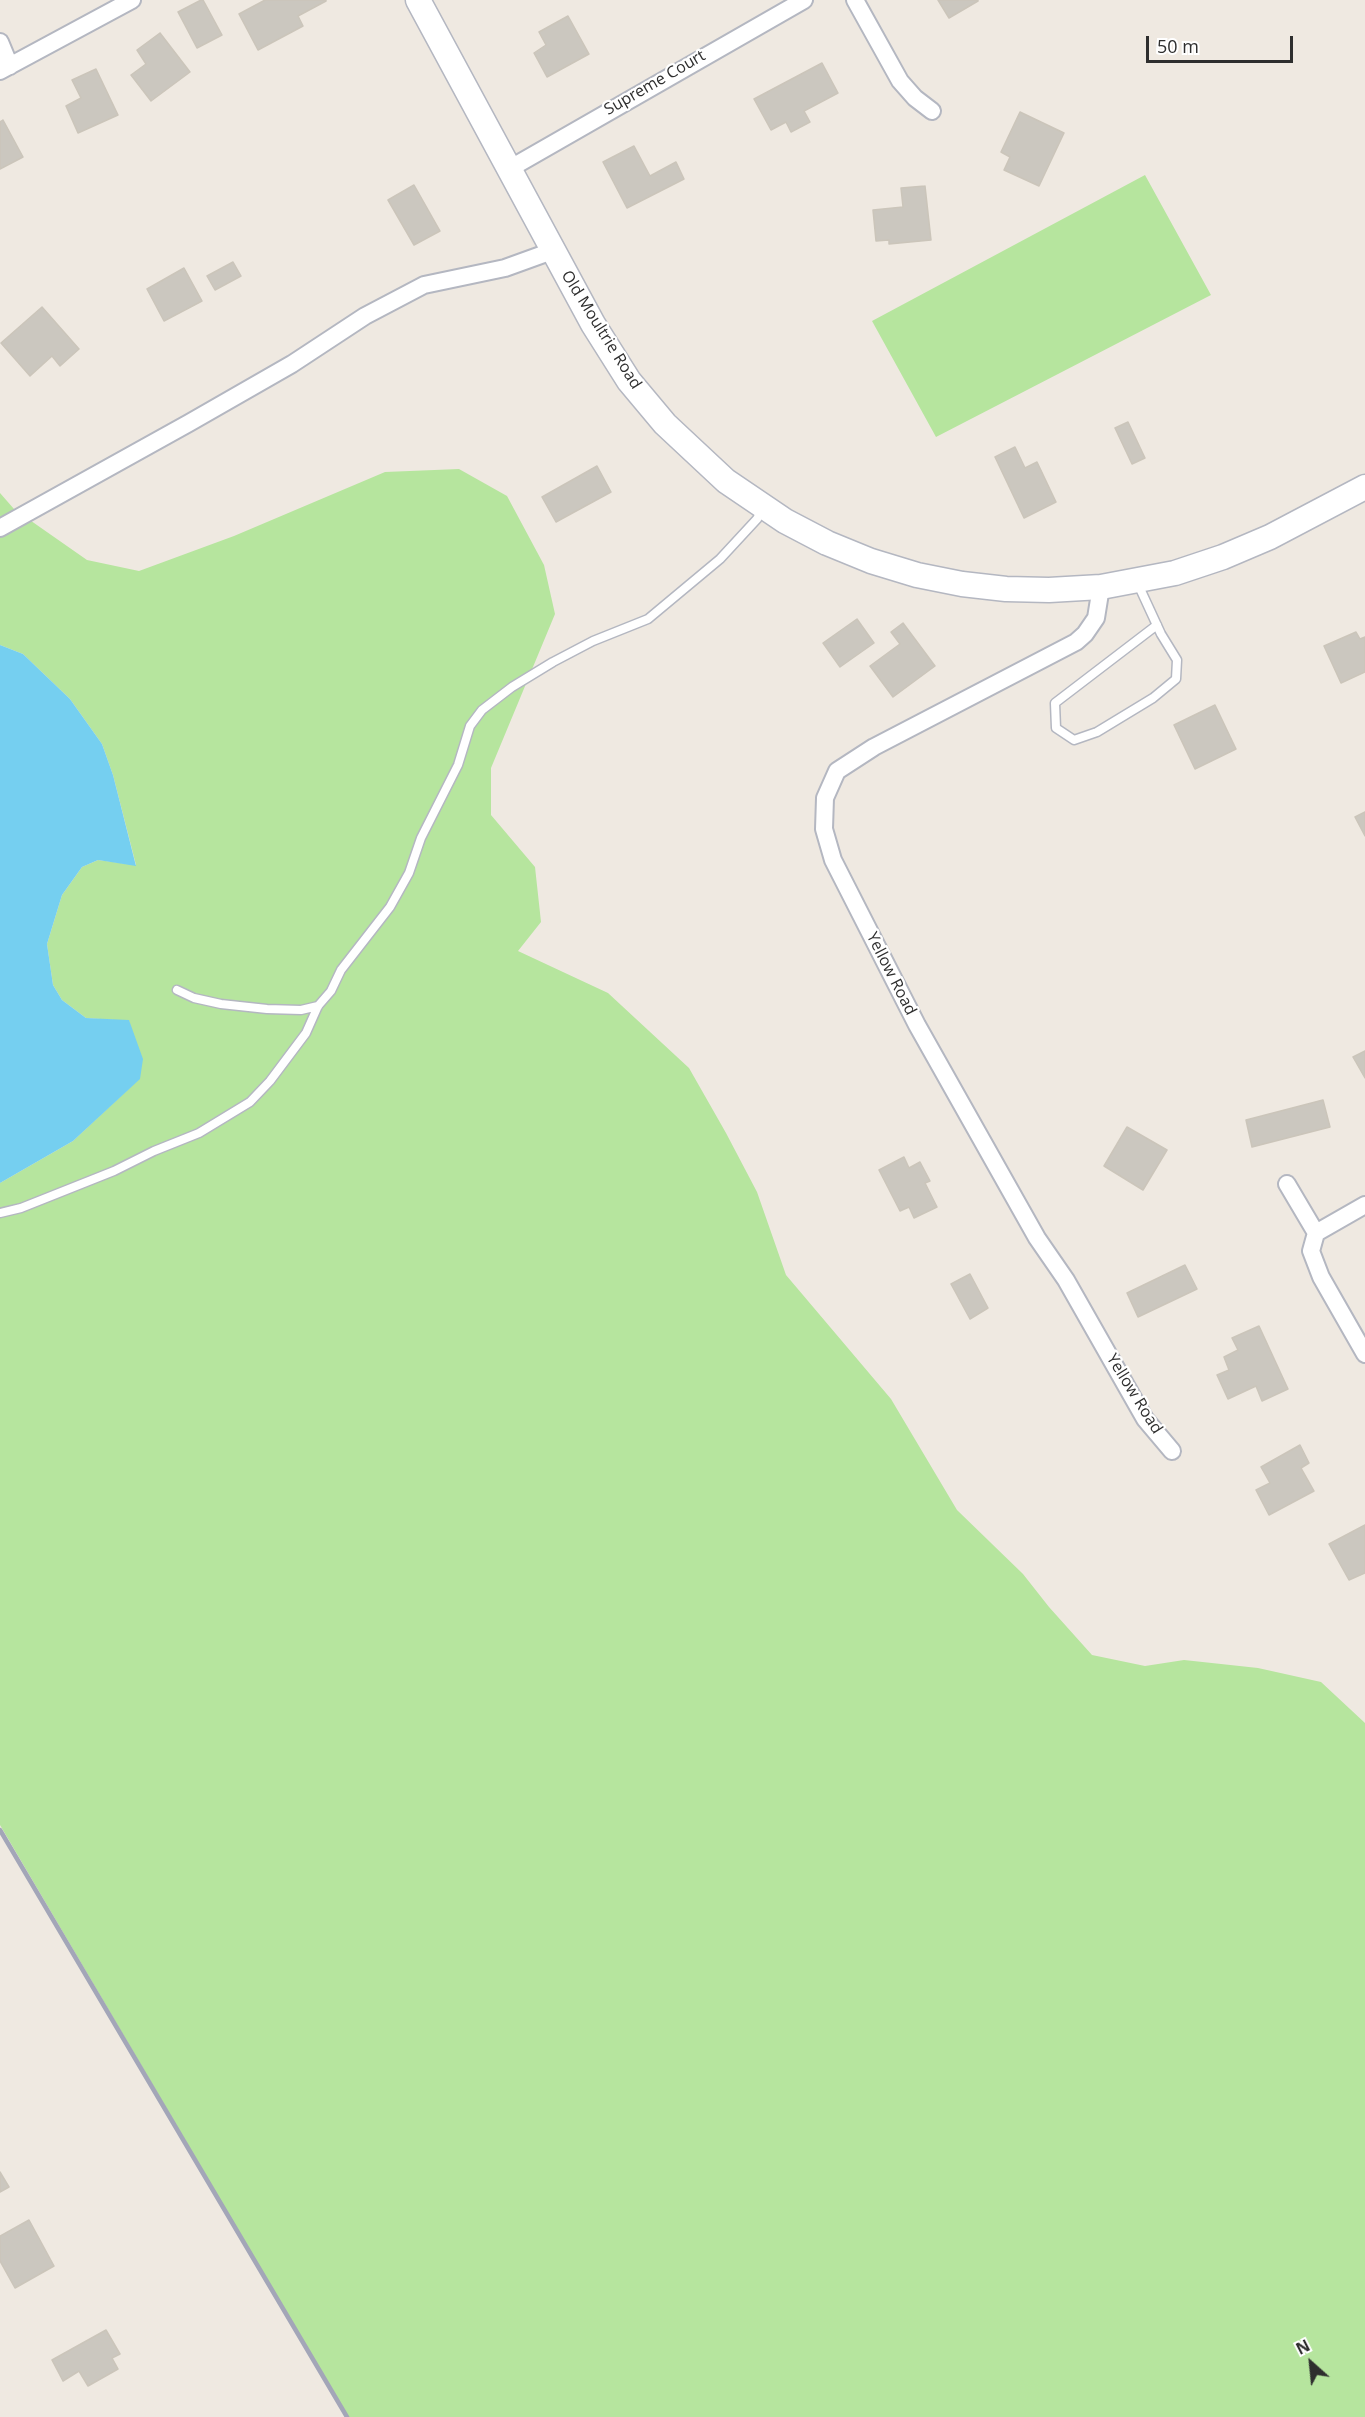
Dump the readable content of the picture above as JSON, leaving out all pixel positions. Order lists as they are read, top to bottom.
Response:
{
  "streets": {
    "main road": ["Old Moultrie Road"],
    "street": ["Supreme Court", "Yellow Road"]
  },
  "crossings": [
    ["Supreme Court", "Old Moultrie Road"],
    ["Old Moultrie Road", "Yellow Road"]
  ],
  "scale_bar": "50 m",
  "north": "top left"
}
